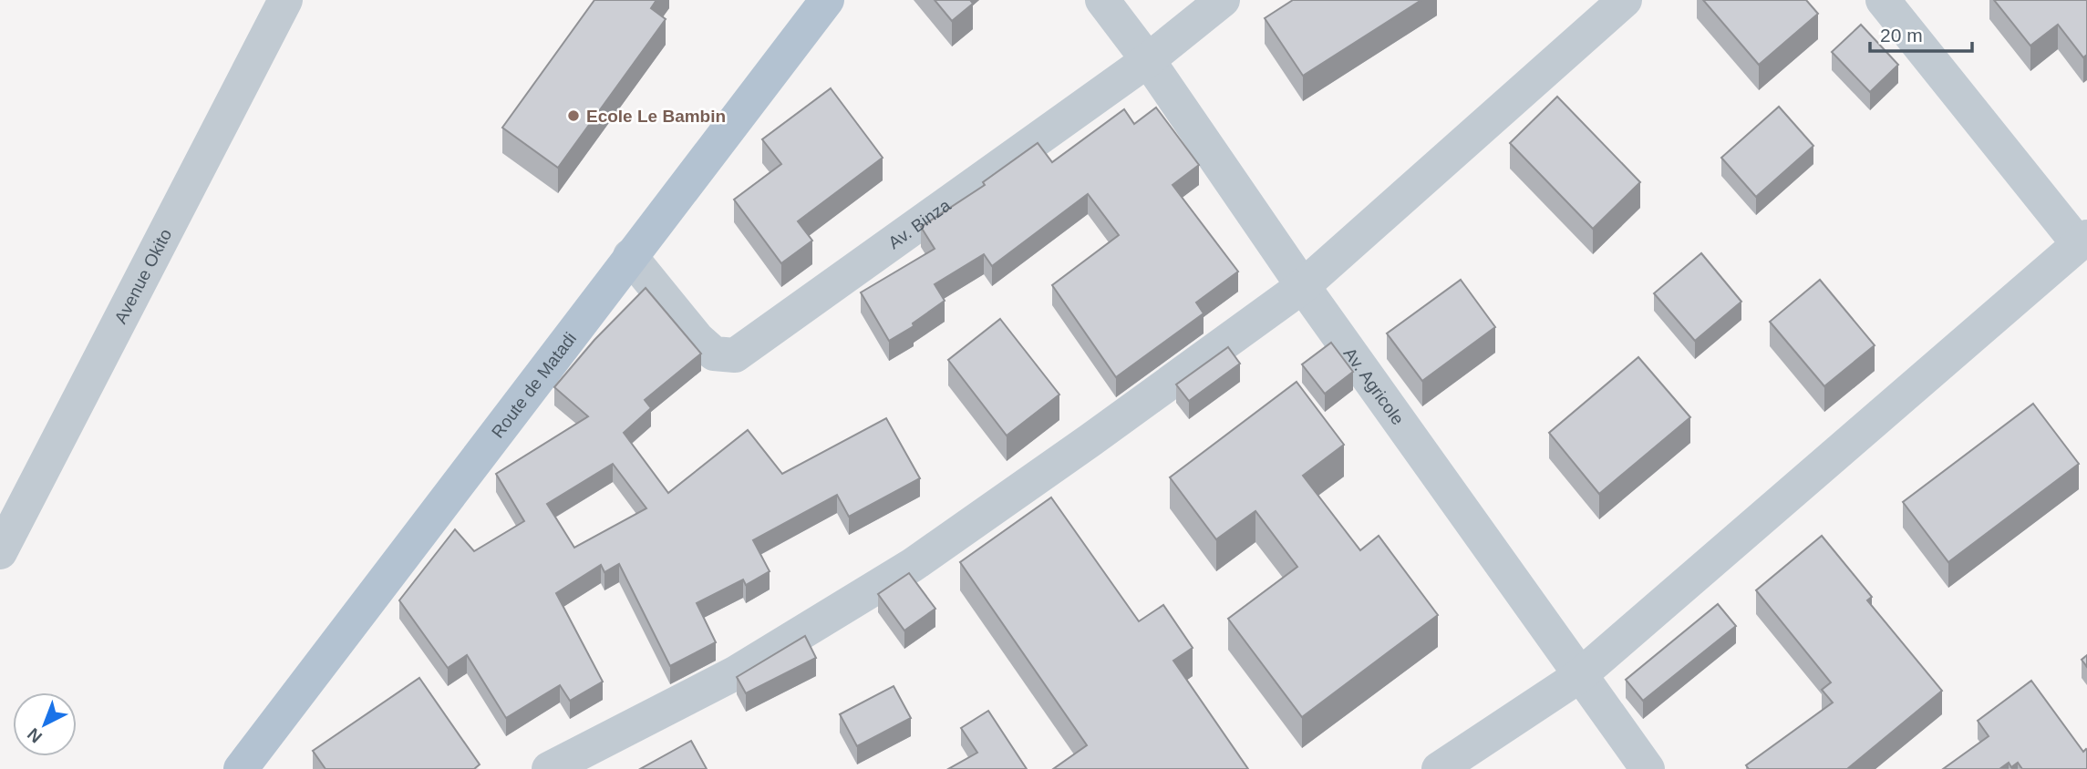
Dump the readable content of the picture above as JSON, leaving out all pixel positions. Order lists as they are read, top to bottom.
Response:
{
  "streets": {
    "main road": ["Route de Matadi"],
    "street": ["Av. Binza", "Avenue Okito", "Av. Agricole"]
  },
  "crossings": [
    ["Av. Binza", "Route de Matadi"],
    ["Av. Binza", "Av. Agricole"]
  ],
  "places": ["Ecole Le Bambin"],
  "scale_bar": "20 m",
  "north": "bottom left"
}
